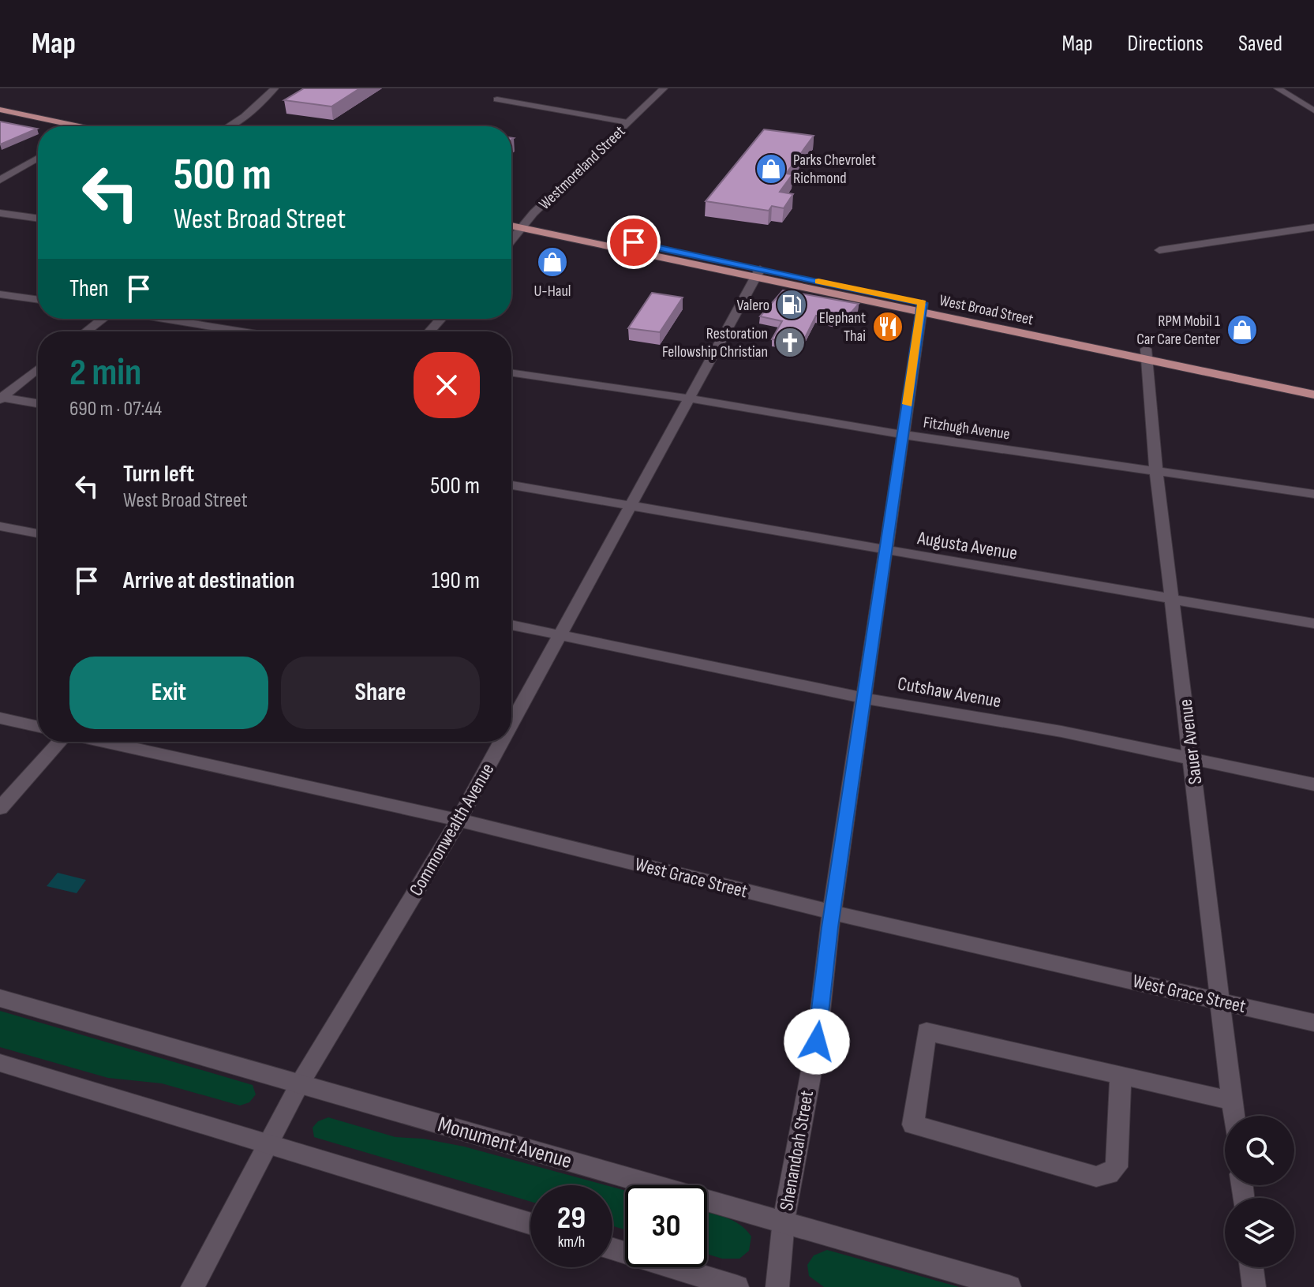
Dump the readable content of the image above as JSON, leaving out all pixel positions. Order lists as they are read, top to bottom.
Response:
{
  "streets": {
    "main road": ["West Broad Street"],
    "street": [
      "Westmoreland Street",
      "Fitzhugh Avenue",
      "Augusta Avenue",
      "Cutshaw Avenue",
      "Sauer Avenue",
      "Commonwealth Avenue",
      "West Grace Street",
      "Monument Avenue",
      "Shenandoah Street"
    ]
  },
  "crossings": [
    ["Westmoreland Street", "West Broad Street"],
    ["West Broad Street", "Sauer Avenue"],
    ["West Broad Street", "Commonwealth Avenue"],
    ["West Broad Street", "Shenandoah Street"],
    ["Fitzhugh Avenue", "Sauer Avenue"],
    ["Fitzhugh Avenue", "Commonwealth Avenue"],
    ["Fitzhugh Avenue", "Shenandoah Street"],
    ["Augusta Avenue", "Sauer Avenue"],
    ["Augusta Avenue", "Commonwealth Avenue"],
    ["Augusta Avenue", "Shenandoah Street"],
    ["Cutshaw Avenue", "Sauer Avenue"],
    ["Cutshaw Avenue", "Commonwealth Avenue"],
    ["Cutshaw Avenue", "Shenandoah Street"],
    ["Sauer Avenue", "West Grace Street"],
    ["Commonwealth Avenue", "West Grace Street"],
    ["Commonwealth Avenue", "Monument Avenue"],
    ["West Grace Street", "Shenandoah Street"],
    ["Monument Avenue", "Shenandoah Street"]
  ],
  "places": {
    "shop": ["Parks Chevrolet Richmond", "U-Haul", "RPM Mobil 1 Car Care Center"],
    "fuel station": ["Valero"],
    "restaurant": ["Elephant Thai"],
    "church": ["Restoration Fellowship Christian"]
  },
  "page": {
    "header": "Map",
    "nav": ["Map", "Directions", "Saved"],
    "turn": ["500 m", "West Broad Street"],
    "then": "Then",
    "heading": ["2 min", "690 m · 07:44"],
    "list": [
      {
        "name": "Turn left",
        "note": "West Broad Street",
        "value": "500 m"
      },
      {
        "name": "Arrive at destination",
        "value": "190 m"
      }
    ],
    "buttons": ["Exit", "Share"],
    "speed": "29 km/h",
    "limit": "30"
  }
}
